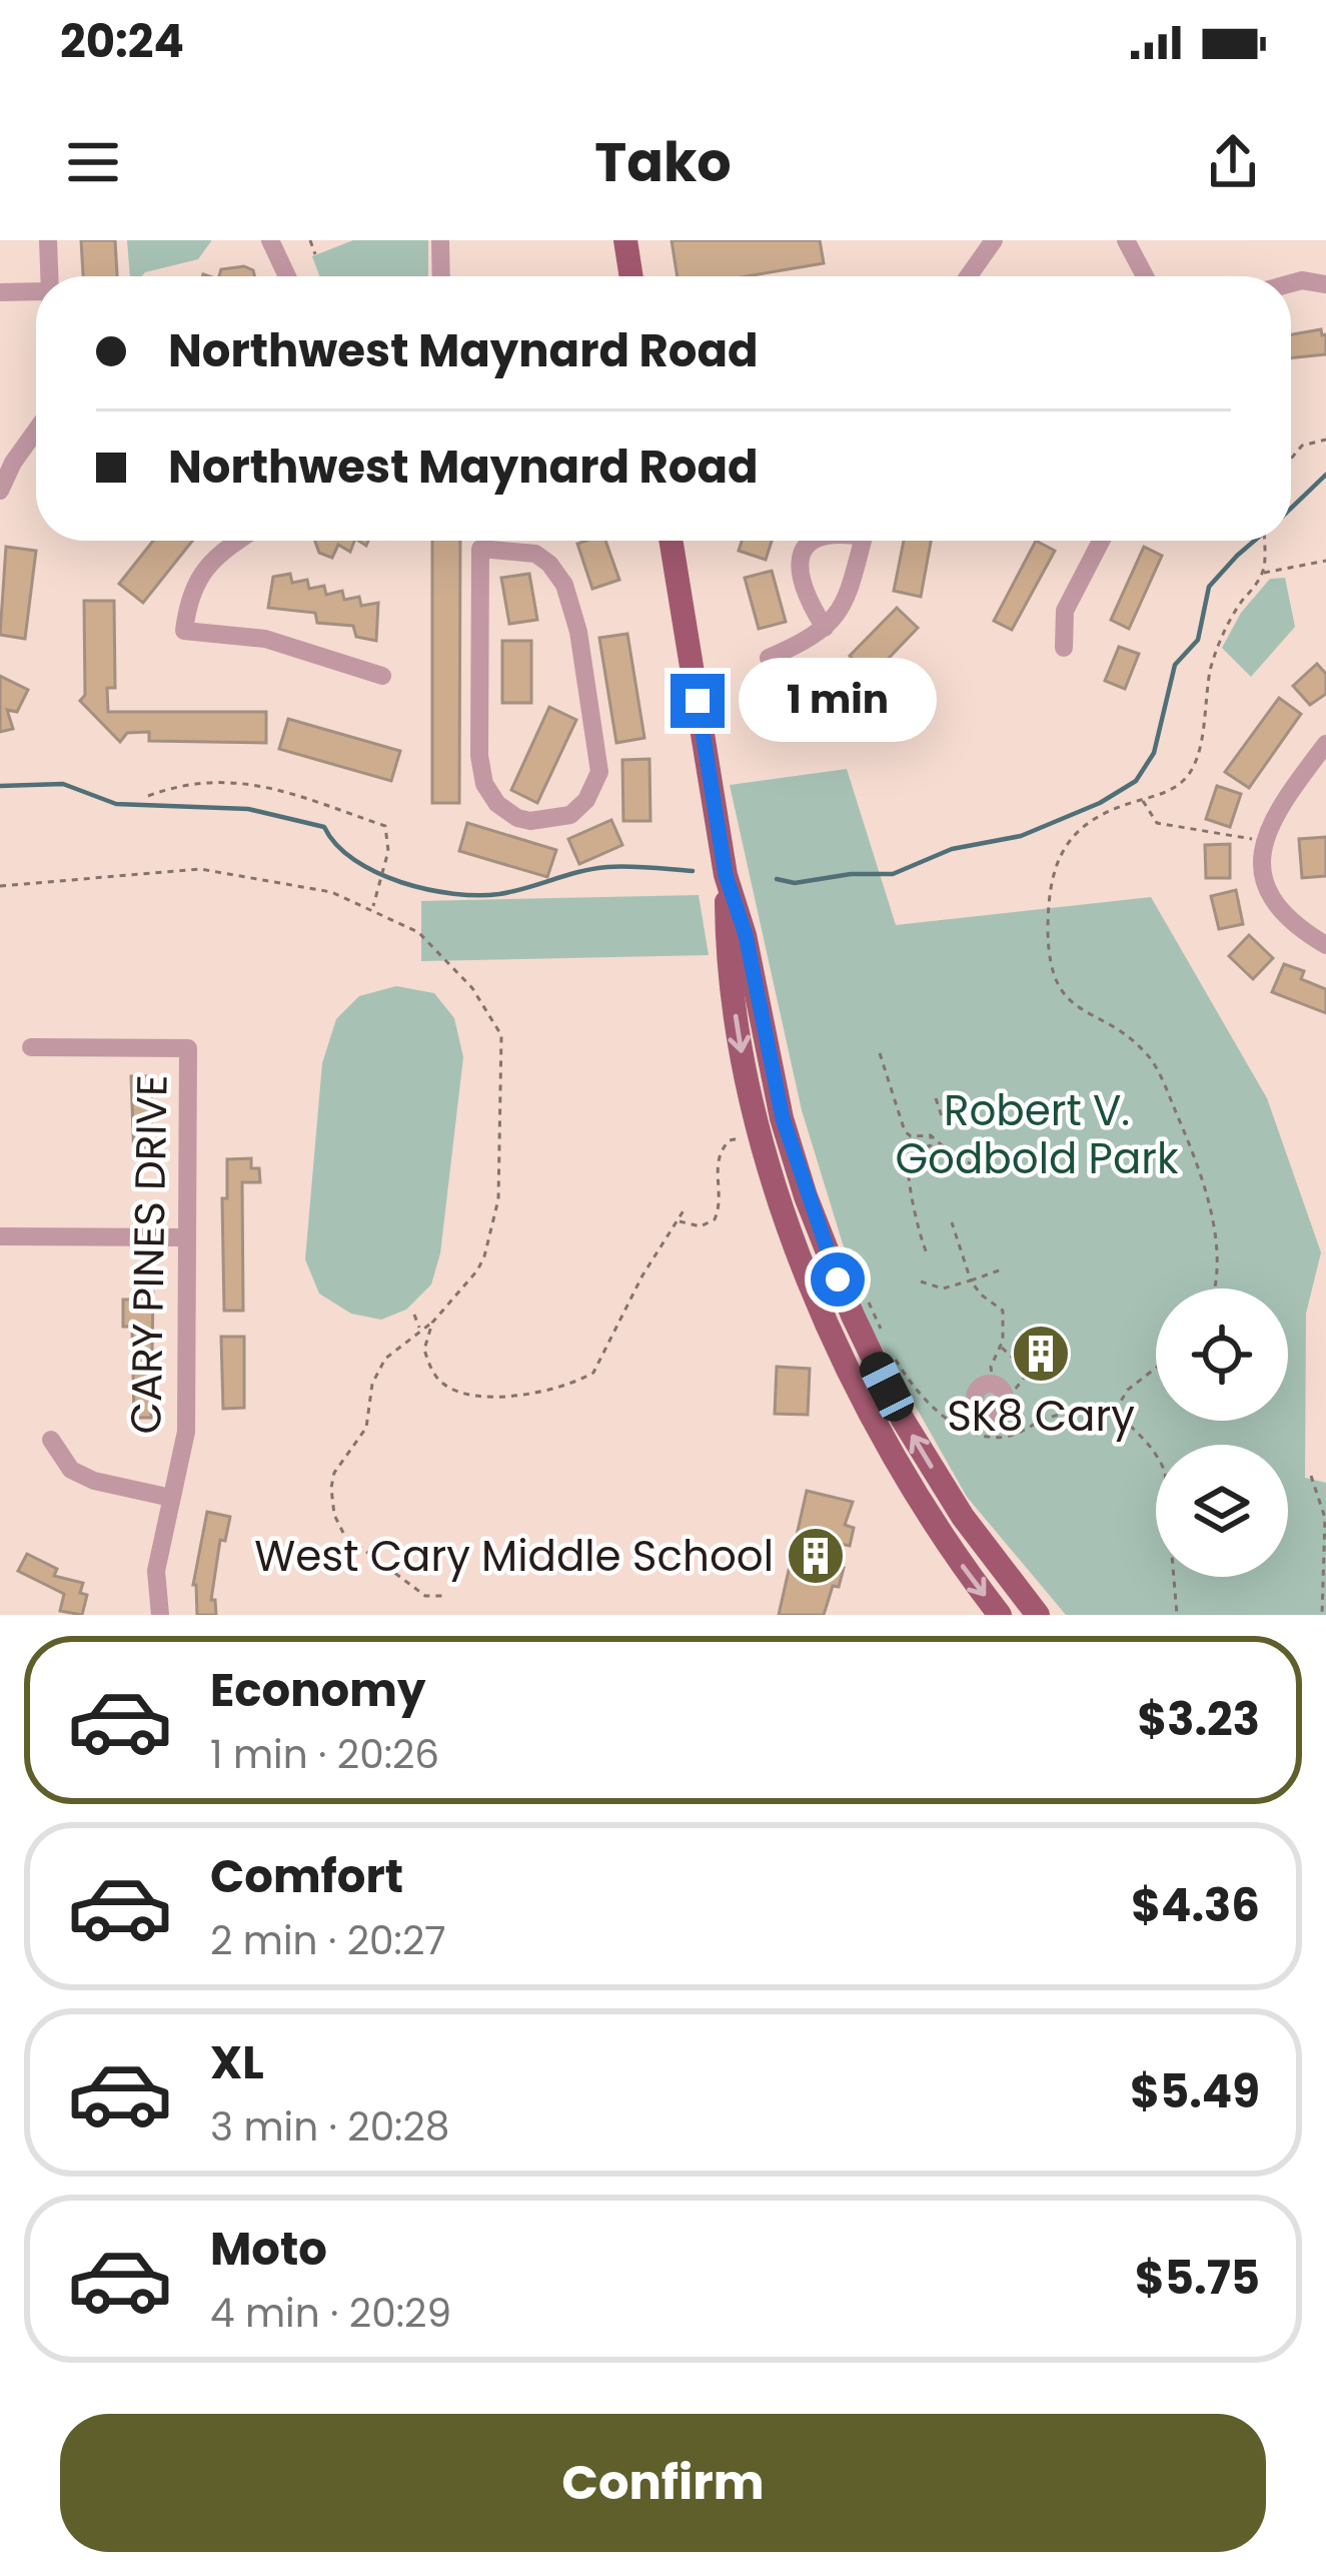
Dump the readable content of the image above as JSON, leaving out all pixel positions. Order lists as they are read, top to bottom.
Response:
{
  "streets": {
    "street": ["CARY PINES DRIVE"]
  },
  "parks": ["Robert V. Godbold Park"],
  "places": {
    "building": ["SK8 Cary", "West Cary Middle School"]
  },
  "page": {
    "status": "20:24",
    "header": "Tako",
    "banner": ["Northwest Maynard Road", "Northwest Maynard Road"],
    "bubble": "1 min",
    "list": [
      {
        "name": "Economy",
        "note": "1 min · 20:26",
        "value": "$3.23"
      },
      {
        "name": "Comfort",
        "note": "2 min · 20:27",
        "value": "$4.36"
      },
      {
        "name": "XL",
        "note": "3 min · 20:28",
        "value": "$5.49"
      },
      {
        "name": "Moto",
        "note": "4 min · 20:29",
        "value": "$5.75"
      }
    ],
    "buttons": "Confirm"
  }
}
